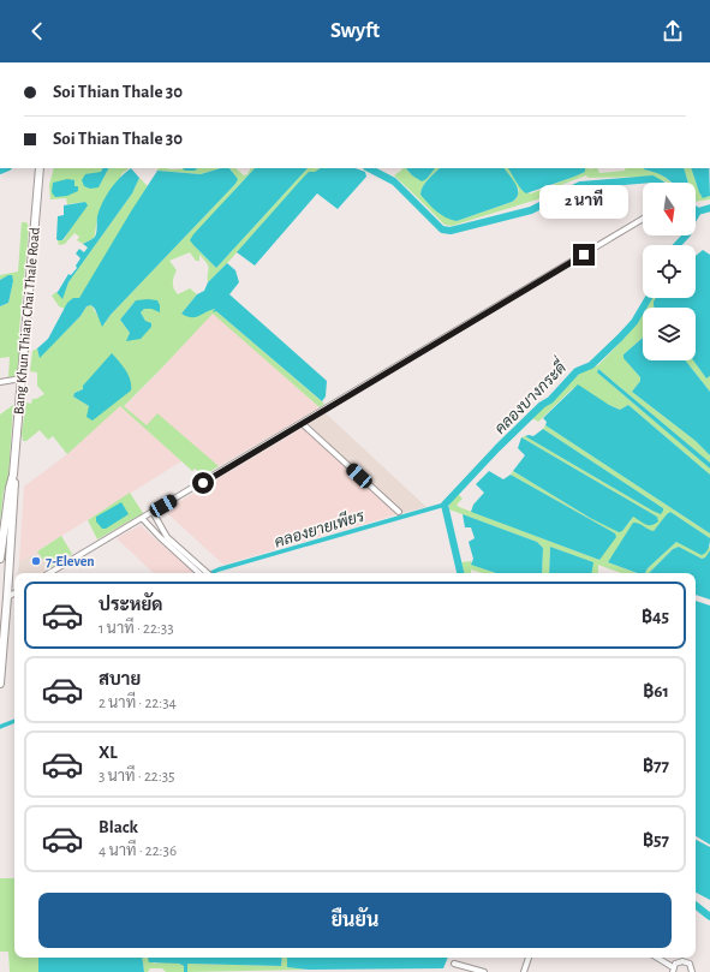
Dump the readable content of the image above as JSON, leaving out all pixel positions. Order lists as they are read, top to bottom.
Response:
{
  "streets": {
    "main road": ["Bang Khun Thian Chai Thale Road"]
  },
  "water": ["คลองบางกระดี่", "คลองยายเพียร"],
  "places": ["7-Eleven"],
  "north": "bottom",
  "page": {
    "header": "Swyft",
    "banner": ["Soi Thian Thale 30", "Soi Thian Thale 30"],
    "bubble": "2 นาที",
    "list": [
      {
        "name": "ประหยัด",
        "note": "1 นาที · 22:33",
        "value": "฿45"
      },
      {
        "name": "สบาย",
        "note": "2 นาที · 22:34",
        "value": "฿61"
      },
      {
        "name": "XL",
        "note": "3 นาที · 22:35",
        "value": "฿77"
      },
      {
        "name": "Black",
        "note": "4 นาที · 22:36",
        "value": "฿57"
      }
    ],
    "buttons": "ยืนยัน"
  }
}
